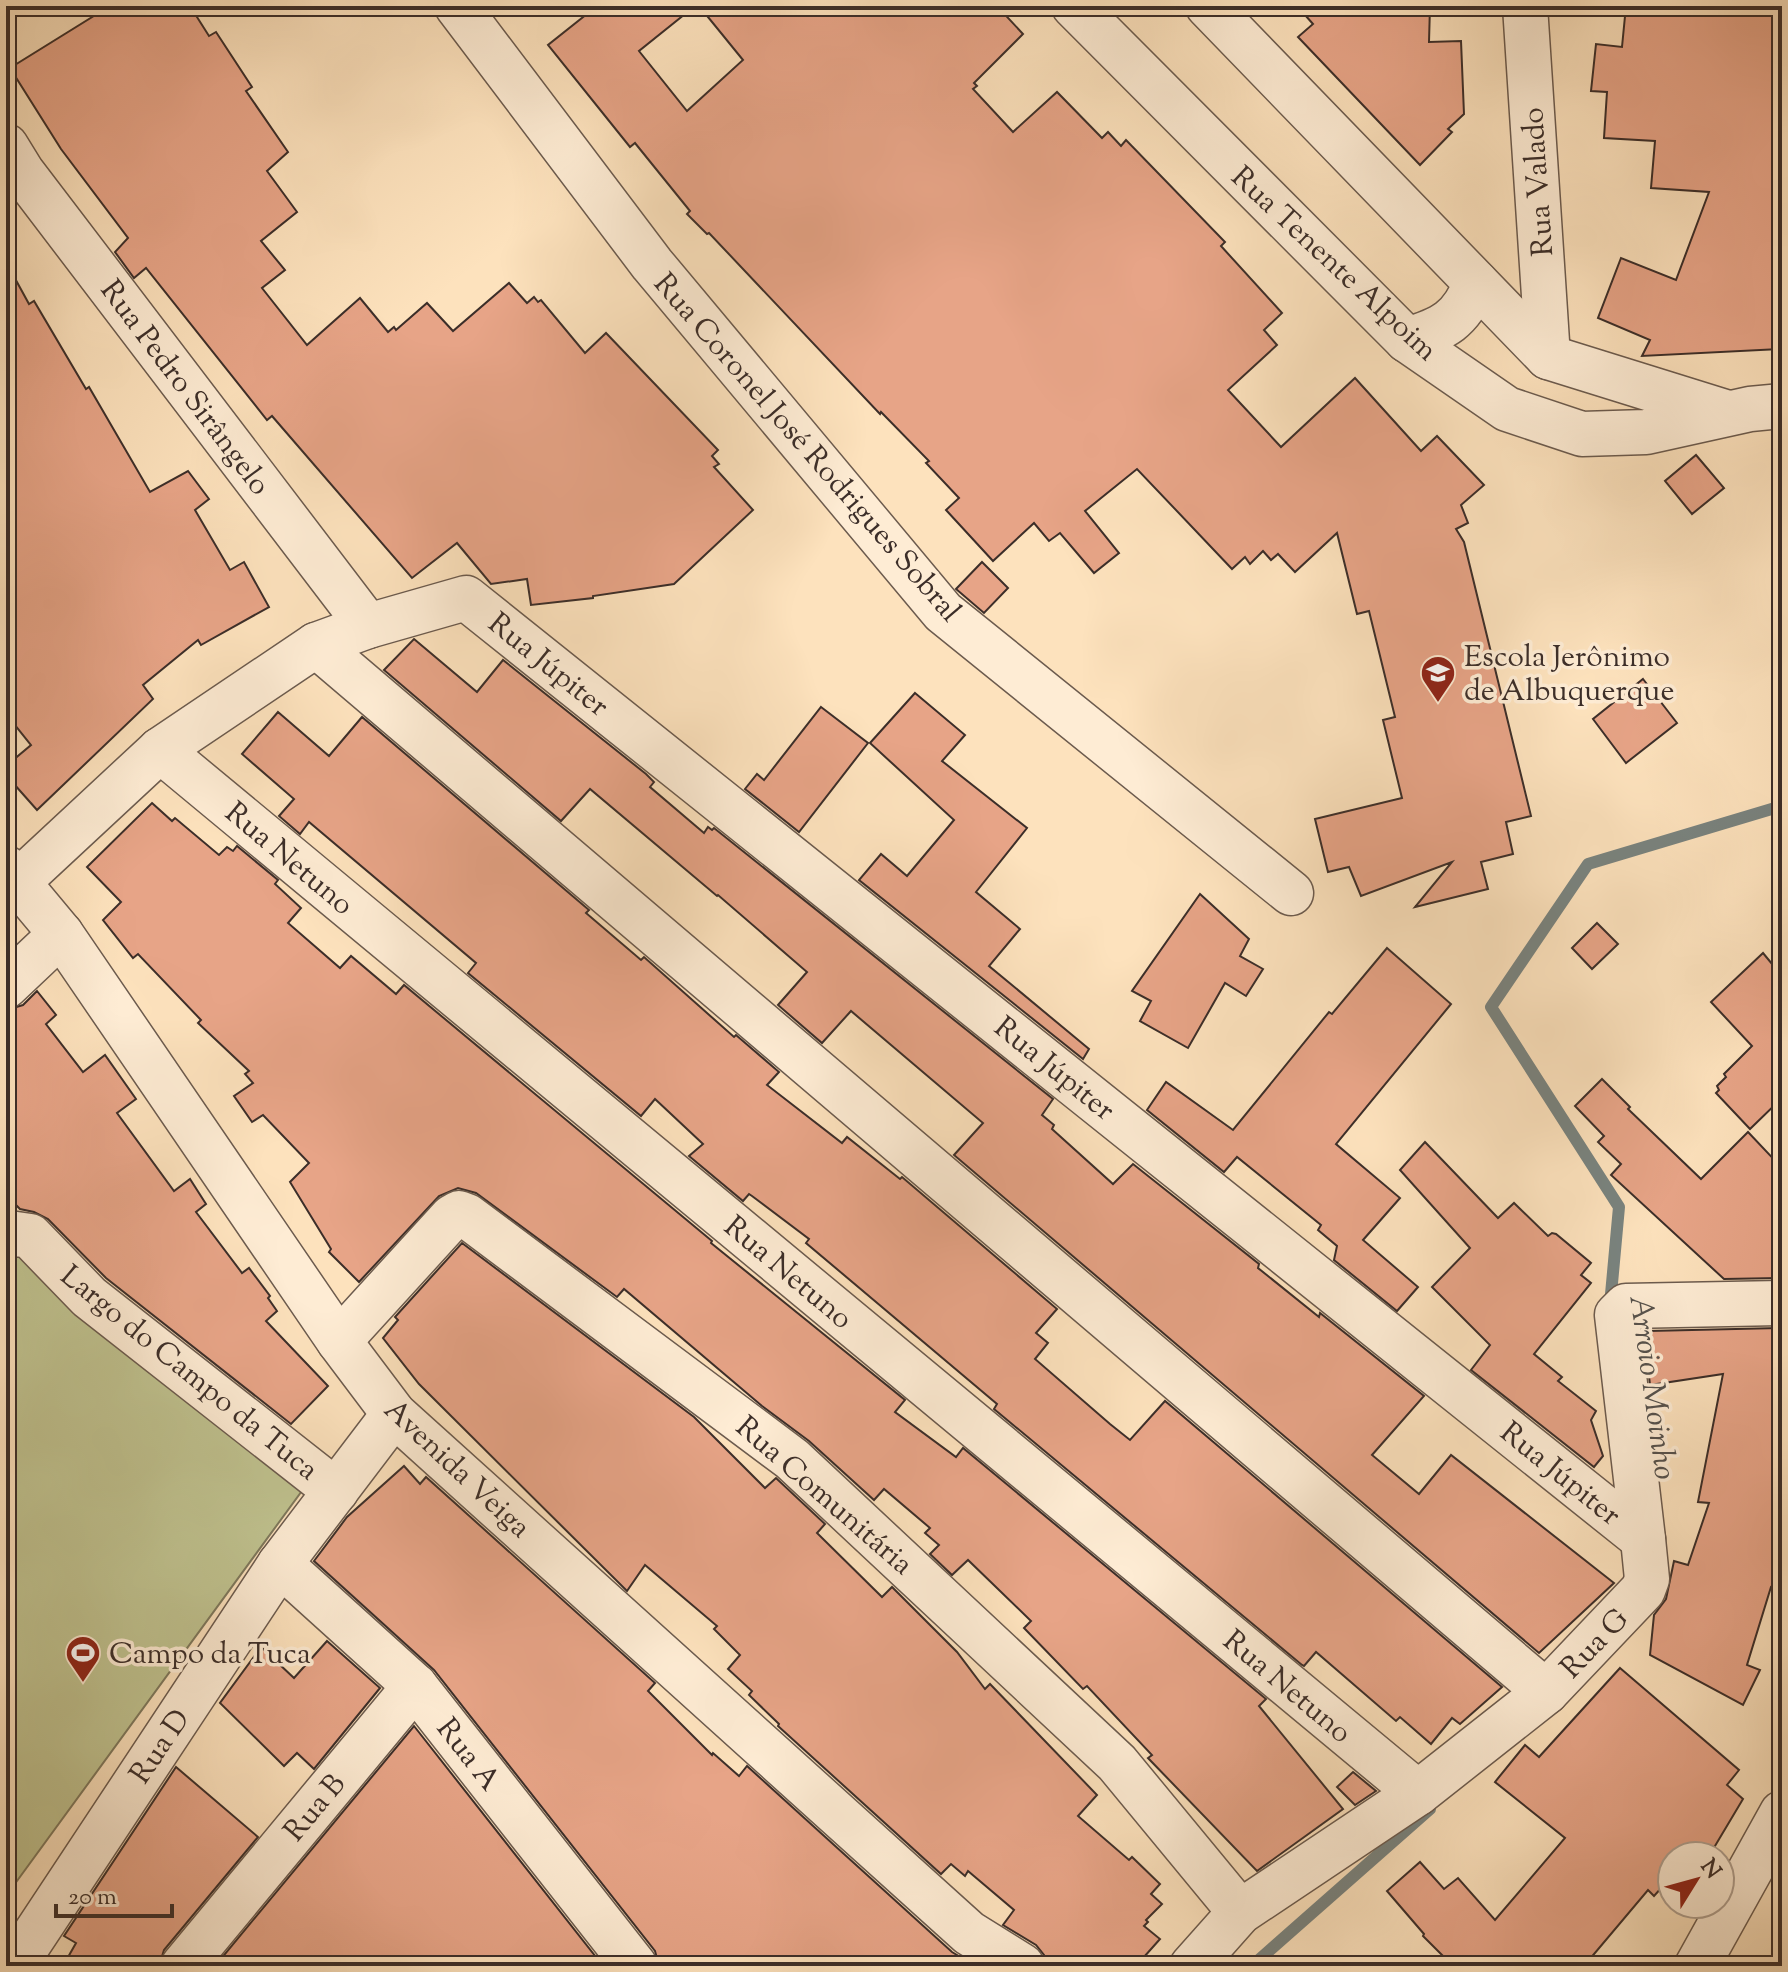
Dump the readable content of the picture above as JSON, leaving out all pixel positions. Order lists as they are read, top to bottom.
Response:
{
  "streets": {
    "street": [
      "Rua Valado",
      "Rua Tenente Alpoim",
      "Rua Pedro Sirângelo",
      "Rua Coronel José Rodrigues Sobral",
      "Rua Júpiter",
      "Rua Netuno",
      "Largo do Campo da Tuca",
      "Avenida Veiga",
      "Rua Comunitária",
      "Rua G",
      "Rua D",
      "Rua A",
      "Rua B"
    ]
  },
  "crossings": [
    ["Rua Pedro Sirângelo", "Rua Júpiter"],
    ["Rua Júpiter", "Rua G"],
    ["Rua Netuno", "Rua G"],
    ["Largo do Campo da Tuca", "Rua D"],
    ["Avenida Veiga", "Rua Comunitária"],
    ["Avenida Veiga", "Rua D"],
    ["Rua Comunitária", "Rua G"],
    ["Rua D", "Rua A"],
    ["Rua A", "Rua B"]
  ],
  "water": ["Arroio Moinho"],
  "places": {
    "school or university": ["Escola Jerônimo de Albuquerque"],
    "sports": ["Campo da Tuca"]
  },
  "scale_bar": "20 m",
  "north": "top right"
}
